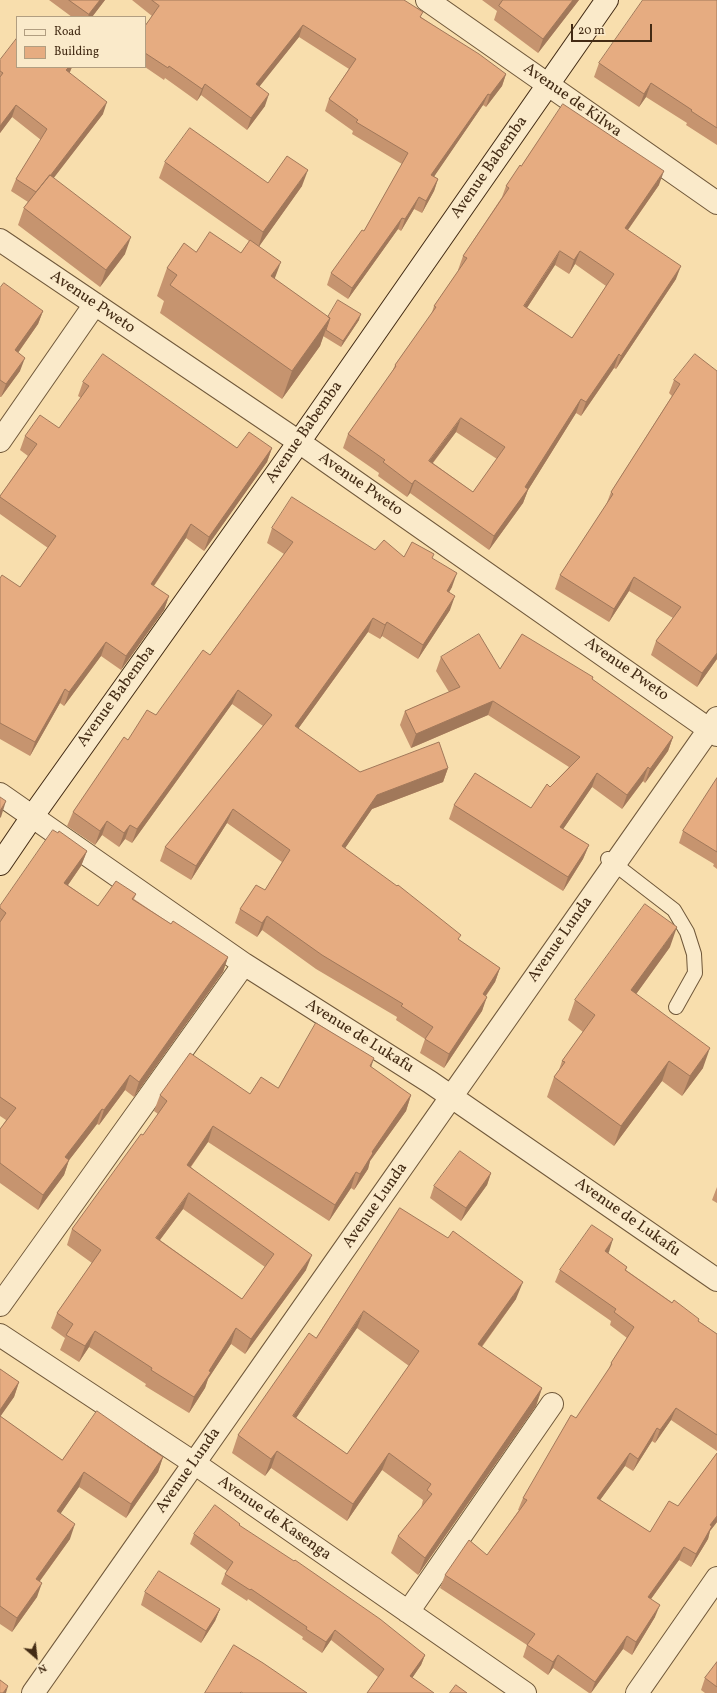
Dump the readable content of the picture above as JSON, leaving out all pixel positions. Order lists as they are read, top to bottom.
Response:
{
  "streets": {
    "street": [
      "Avenue de Kilwa",
      "Avenue Babemba",
      "Avenue Pweto",
      "Avenue Lunda",
      "Avenue de Lukafu",
      "Avenue de Kasenga"
    ]
  },
  "crossings": [
    ["Avenue de Kilwa", "Avenue Babemba"],
    ["Avenue Babemba", "Avenue Pweto"],
    ["Avenue Babemba", "Avenue de Lukafu"],
    ["Avenue Pweto", "Avenue Lunda"],
    ["Avenue Lunda", "Avenue de Lukafu"],
    ["Avenue Lunda", "Avenue de Kasenga"]
  ],
  "legend": ["Road", "Building"],
  "scale_bar": "20 m",
  "north": "bottom right"
}
